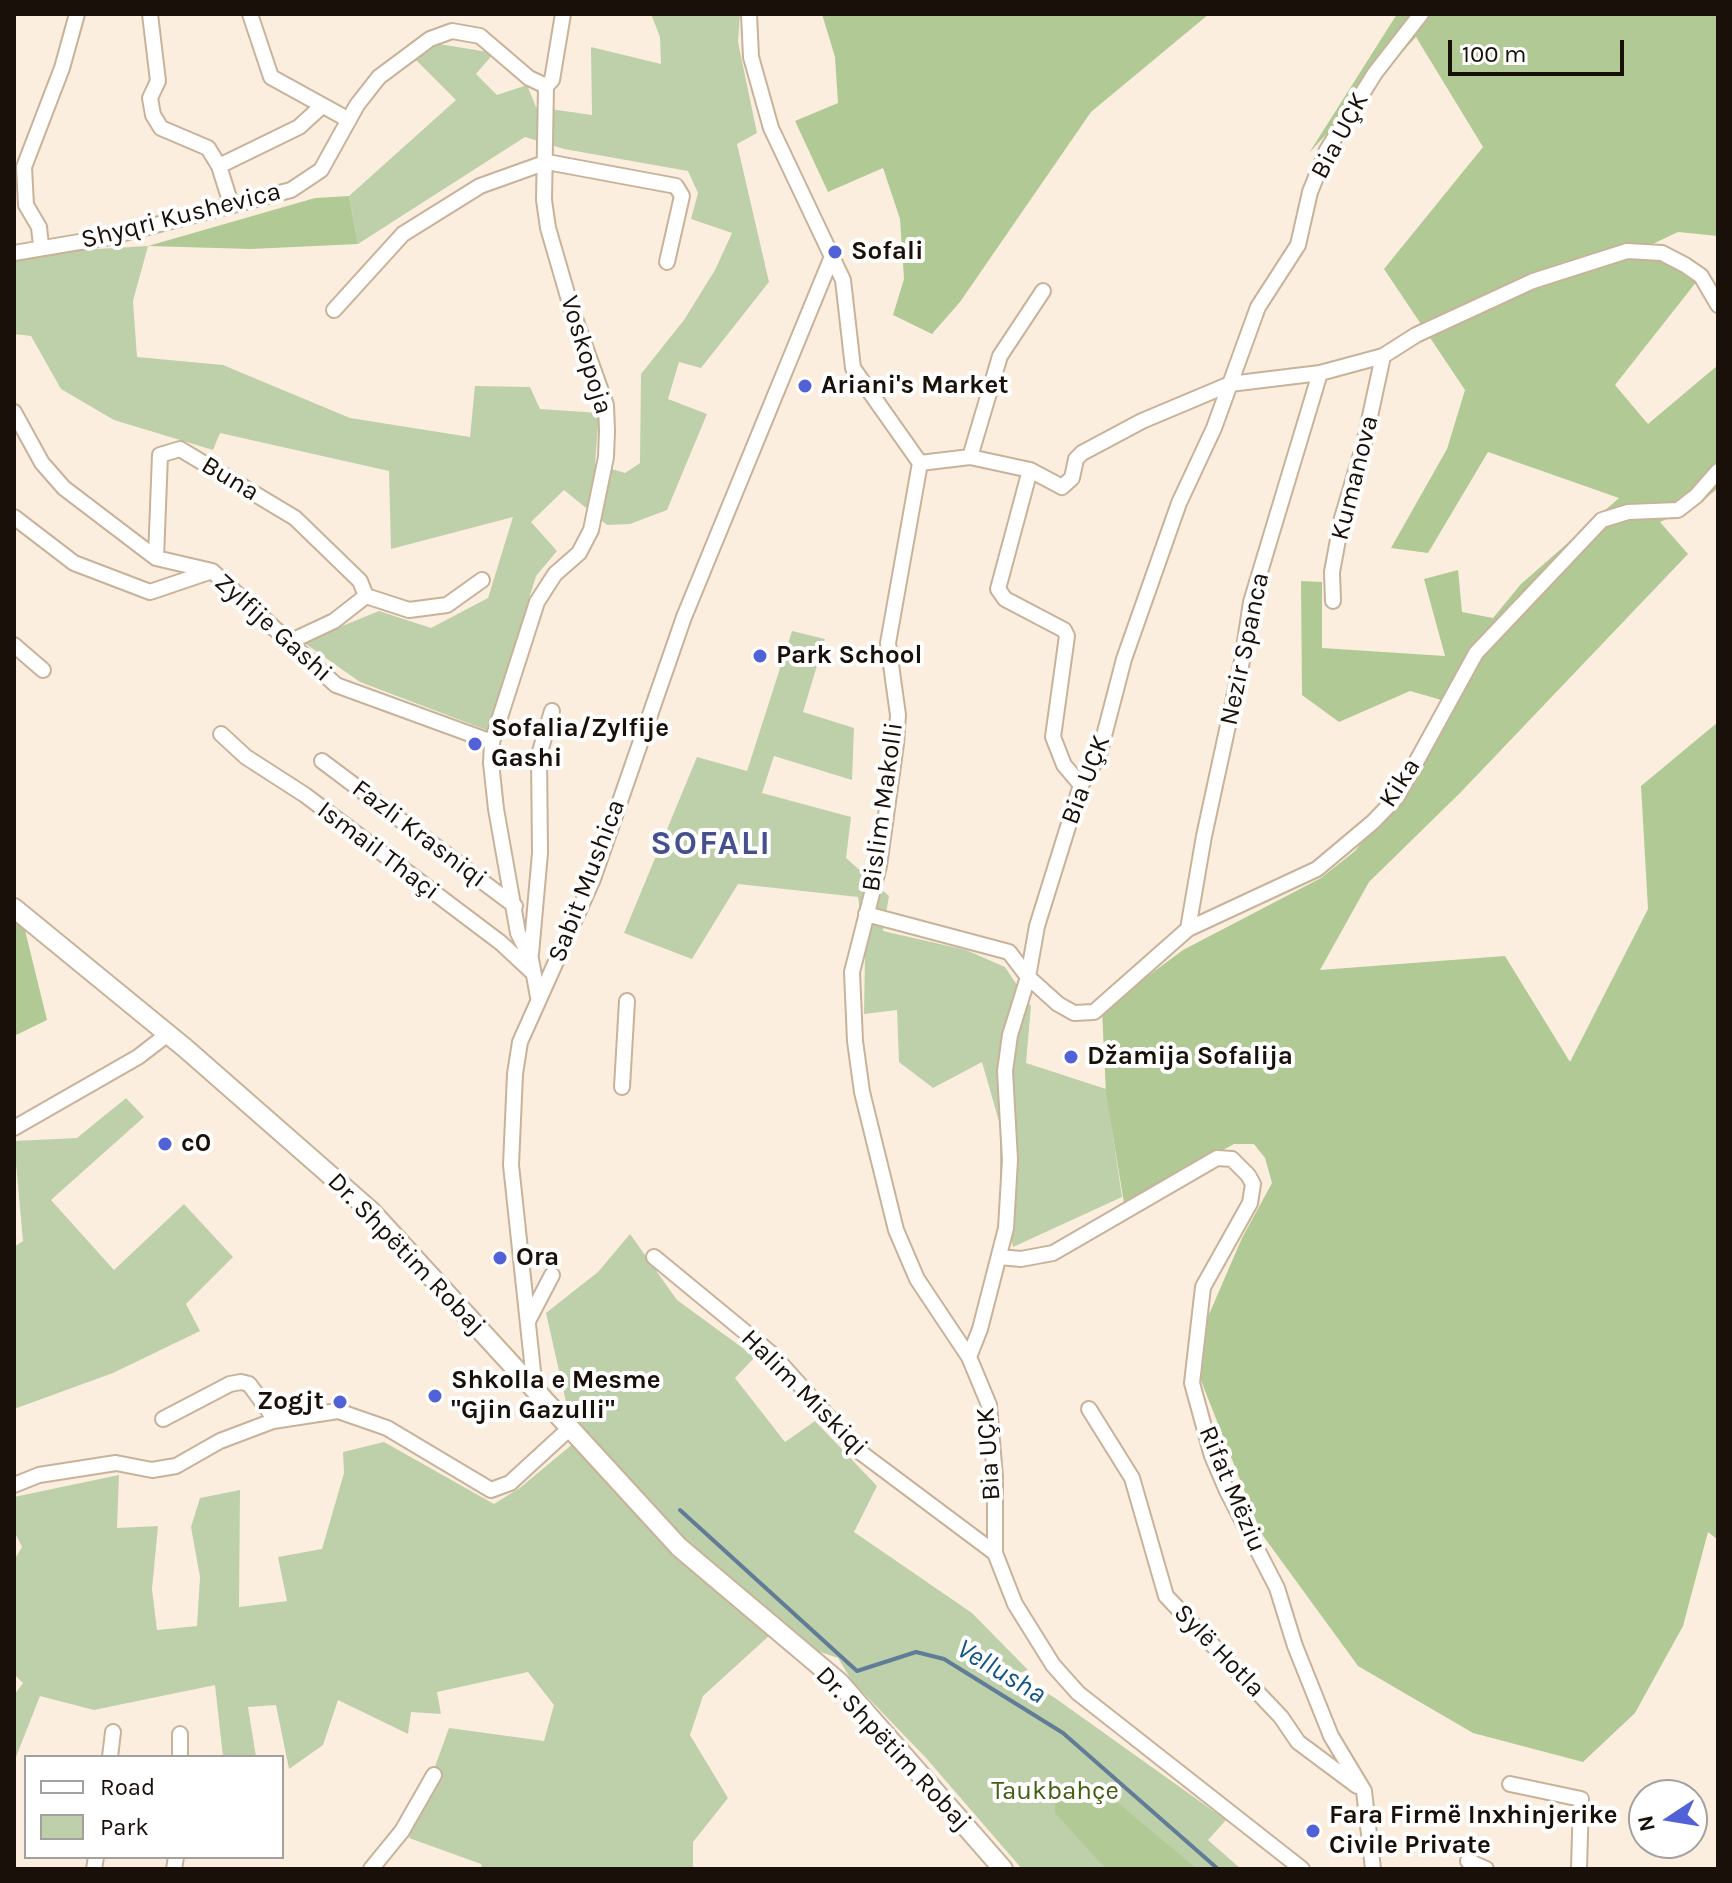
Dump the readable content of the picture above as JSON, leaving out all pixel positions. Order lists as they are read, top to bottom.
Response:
{
  "streets": {
    "street": [
      "Bia UÇK",
      "Shyqri Kushevica",
      "Voskopoja",
      "Kumanova",
      "Buna",
      "Zylfije Gashi",
      "Nezir Spanca",
      "Kika",
      "Bislim Makolli",
      "Fazli Krasniqi",
      "Ismail Thaçi",
      "Sabit Mushica",
      "Dr. Shpëtim Robaj",
      "Halim Miskiqi",
      "Rifat Mëziu",
      "Sylë Hotla"
    ]
  },
  "crossings": [
    ["Bia UÇK", "Kika"],
    ["Bia UÇK", "Bislim Makolli"],
    ["Bia UÇK", "Halim Miskiqi"],
    ["Bia UÇK", "Rifat Mëziu"],
    ["Shyqri Kushevica", "Voskopoja"],
    ["Voskopoja", "Zylfije Gashi"],
    ["Voskopoja", "Fazli Krasniqi"],
    ["Voskopoja", "Ismail Thaçi"],
    ["Voskopoja", "Sabit Mushica"],
    ["Buna", "Zylfije Gashi"],
    ["Nezir Spanca", "Kika"],
    ["Sabit Mushica", "Dr. Shpëtim Robaj"],
    ["Rifat Mëziu", "Sylë Hotla"]
  ],
  "districts": ["SOFALI"],
  "water": ["Vellusha"],
  "parks": ["Taukbahçe"],
  "places": [
    "Sofali",
    "Ariani's Market",
    "Park School",
    "Sofalia/Zylfije Gashi",
    "Džamija Sofalija",
    "c0",
    "Ora",
    "Shkolla e Mesme \"Gjin Gazulli\"",
    "Zogjt",
    "Fara Firmë Inxhinjerike Civile Private"
  ],
  "legend": ["Road", "Park"],
  "scale_bar": "100 m",
  "north": "left"
}
